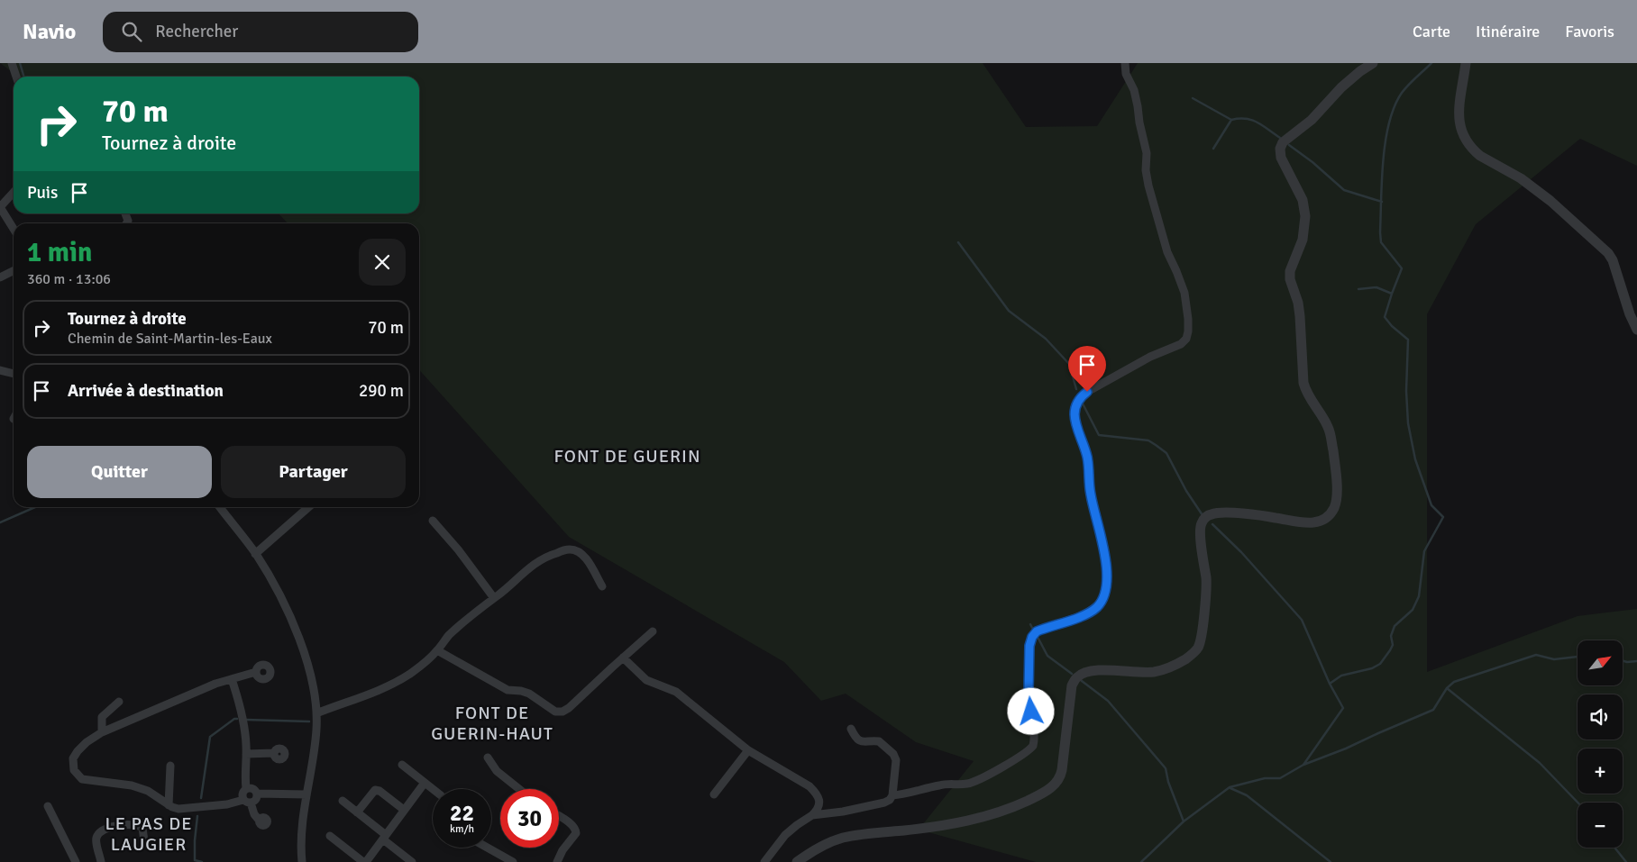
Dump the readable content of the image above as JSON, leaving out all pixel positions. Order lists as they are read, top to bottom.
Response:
{
  "districts": ["FONT DE GUERIN", "FONT DE GUERIN-HAUT", "LE PAS DE LAUGIER"],
  "north": "top right",
  "page": {
    "header": "Navio",
    "search": "Rechercher",
    "nav": ["Carte", "Itinéraire", "Favoris"],
    "turn": ["70 m", "Tournez à droite"],
    "then": "Puis",
    "heading": ["1 min", "360 m · 13:06"],
    "list": [
      {
        "name": "Tournez à droite",
        "note": "Chemin de Saint-Martin-les-Eaux",
        "value": "70 m"
      },
      {
        "name": "Arrivée à destination",
        "value": "290 m"
      }
    ],
    "buttons": ["Quitter", "Partager"],
    "map_buttons": ["+", "−"],
    "speed": "22 km/h",
    "limit": "30"
  }
}
